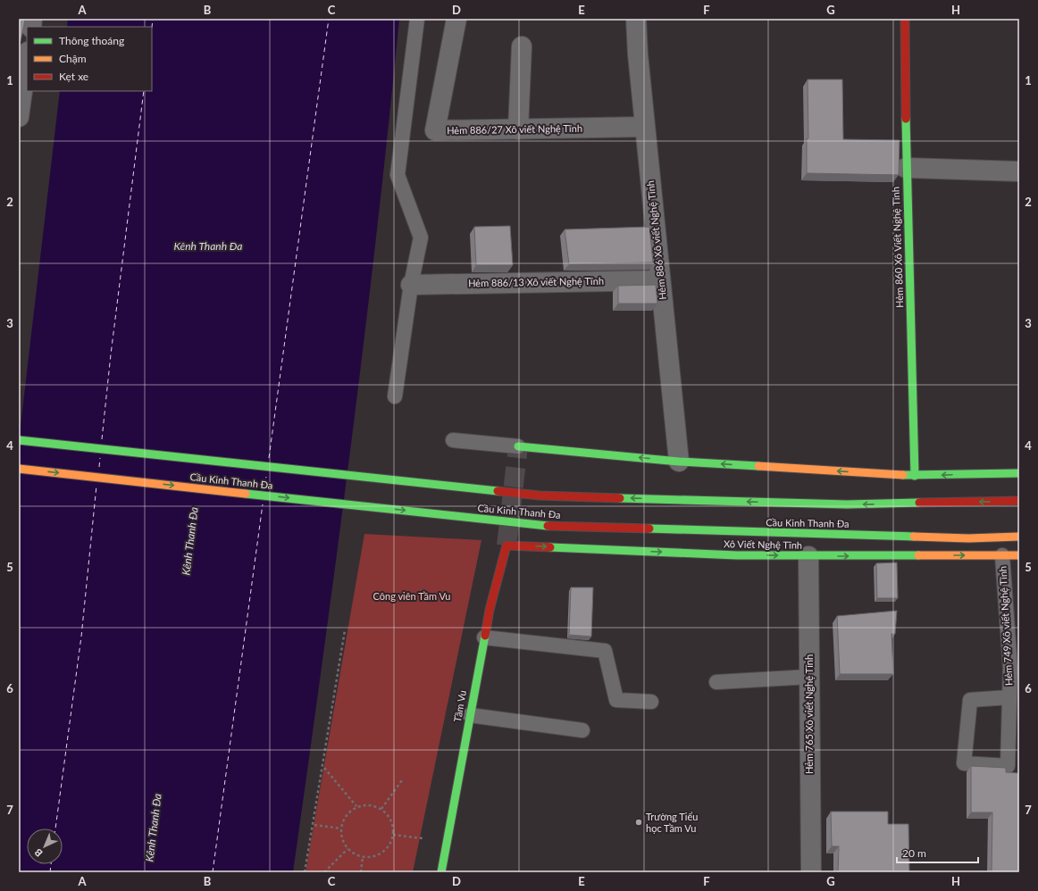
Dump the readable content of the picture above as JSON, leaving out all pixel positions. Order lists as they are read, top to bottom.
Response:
{
  "streets": {
    "main road": [
      "Hẻm 860 Xô Viết Nghệ Tĩnh",
      "Cầu Kinh Thanh Đa",
      "Xô Viết Nghệ Tĩnh",
      "Tầm Vu"
    ],
    "street": [
      "Hẻm 886/27 Xô viết Nghệ Tĩnh",
      "Hẻm 886 Xô viết Nghệ Tĩnh",
      "Hẻm 886/13 Xô viết Nghệ Tĩnh",
      "Hẻm 765 Xô viết Nghệ Tĩnh"
    ],
    "lane": ["Hẻm 749 Xô viết Nghệ Tĩnh"]
  },
  "crossings": [
    ["Hẻm 886/27 Xô viết Nghệ Tĩnh", "Hẻm 886 Xô viết Nghệ Tĩnh"],
    ["Hẻm 886 Xô viết Nghệ Tĩnh", "Hẻm 886/13 Xô viết Nghệ Tĩnh"],
    ["Xô Viết Nghệ Tĩnh", "Hẻm 749 Xô viết Nghệ Tĩnh"],
    ["Xô Viết Nghệ Tĩnh", "Tầm Vu"],
    ["Xô Viết Nghệ Tĩnh", "Hẻm 765 Xô viết Nghệ Tĩnh"]
  ],
  "one_way": ["Xô Viết Nghệ Tĩnh"],
  "water": ["Kênh Thanh Đa"],
  "parks": ["Công viên Tầm Vu"],
  "places": ["Trường Tiểu học Tầm Vu"],
  "legend": ["Thông thoáng", "Chậm", "Kẹt xe"],
  "scale_bar": "20 m",
  "north": "bottom left",
  "grid": {
    "columns": [
      "A",
      "B",
      "C",
      "D",
      "E",
      "F",
      "G",
      "H"
    ],
    "rows": [
      "1",
      "2",
      "3",
      "4",
      "5",
      "6",
      "7"
    ]
  }
}
